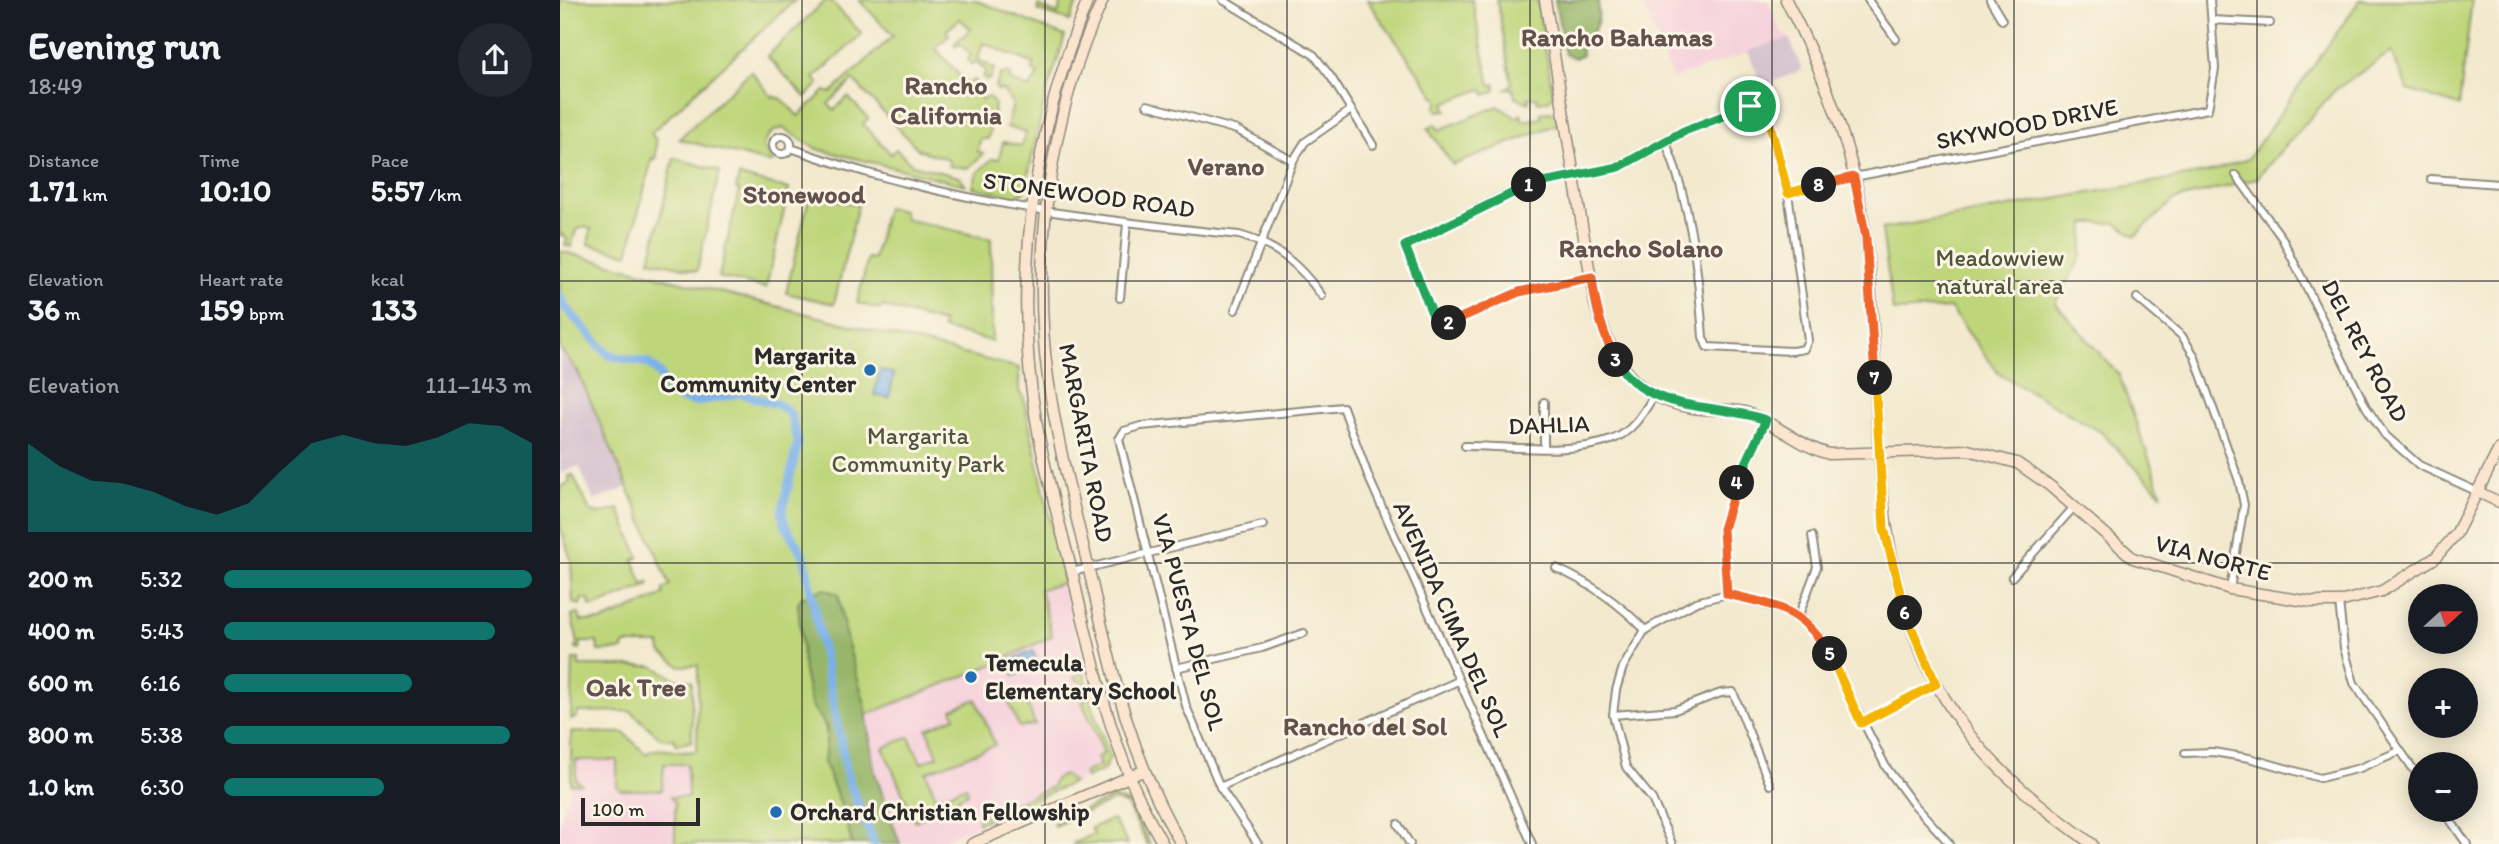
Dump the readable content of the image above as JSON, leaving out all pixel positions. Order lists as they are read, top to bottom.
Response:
{
  "streets": {
    "street": [
      "SKYWOOD DRIVE",
      "STONEWOOD ROAD",
      "DEL REY ROAD",
      "DAHLIA",
      "MARGARITA ROAD",
      "VIA NORTE",
      "AVENIDA CIMA DEL SOL",
      "VIA PUESTA DEL SOL"
    ]
  },
  "crossings": [
    ["STONEWOOD ROAD", "MARGARITA ROAD"],
    ["DEL REY ROAD", "VIA NORTE"],
    ["DAHLIA", "VIA NORTE"],
    ["AVENIDA CIMA DEL SOL", "VIA PUESTA DEL SOL"]
  ],
  "districts": [
    "Rancho Bahamas",
    "Rancho California",
    "Verano",
    "Stonewood",
    "Rancho Solano",
    "Oak Tree",
    "Rancho del Sol"
  ],
  "parks": ["Meadowview natural area", "Margarita Community Park"],
  "places": ["Margarita Community Center", "Temecula Elementary School", "Orchard Christian Fellowship"],
  "scale_bar": "100 m",
  "north": "right",
  "page": {
    "heading": ["Evening run", "18:49"],
    "stats": [
      ["Distance", "1.71 km"],
      ["Time", "10:10"],
      ["Pace", "5:57 /km"],
      ["Elevation", "36 m"],
      ["Heart rate", "159 bpm"],
      ["kcal", "133"]
    ],
    "pins": [
      "1",
      "8",
      "2",
      "3",
      "7",
      "4",
      "6",
      "5"
    ],
    "chart": ["Elevation", "111–143 m"],
    "list": [
      {
        "name": "200 m",
        "note": "5:32"
      },
      {
        "name": "400 m",
        "note": "5:43"
      },
      {
        "name": "600 m",
        "note": "6:16"
      },
      {
        "name": "800 m",
        "note": "5:38"
      },
      {
        "name": "1.0 km",
        "note": "6:30"
      }
    ],
    "map_buttons": ["+", "−"],
    "scale": "100 m"
  }
}
